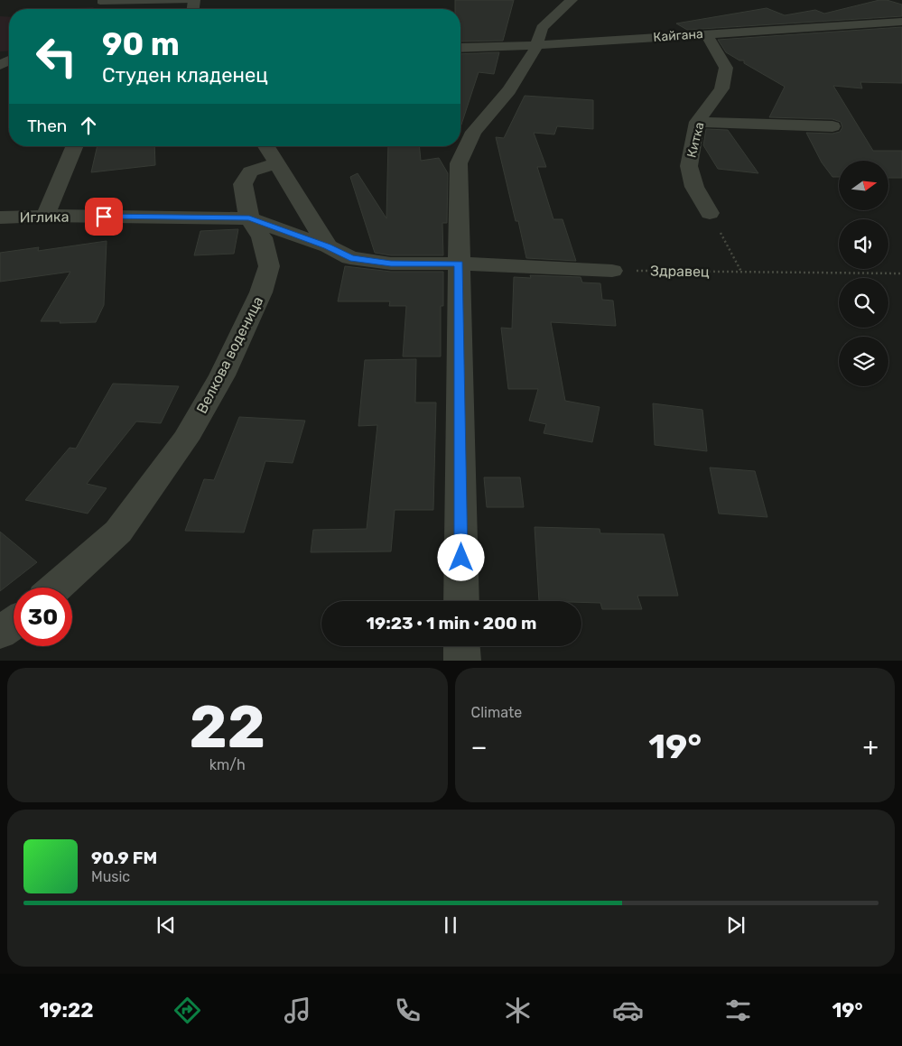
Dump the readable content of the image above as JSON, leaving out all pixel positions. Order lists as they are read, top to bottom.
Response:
{
  "streets": {
    "street": [
      "Кайгана",
      "Китка",
      "Иглика",
      "Велкова воденица"
    ],
    "path": ["Здравец"]
  },
  "crossings": [
    ["Кайгана", "Китка"],
    ["Иглика", "Велкова воденица"]
  ],
  "north": "right",
  "page": {
    "turn": ["90 m", "Студен кладенец"],
    "then": "Then",
    "limit": "30",
    "trip": "19:23 · 1 min · 200 m",
    "tile": [
      ["22", "km/h"],
      "Climate"
    ],
    "heat": ["−", "19°", "+"],
    "song": ["90.9 FM", "Music"],
    "tabs": ["19:22", "19°"]
  }
}
